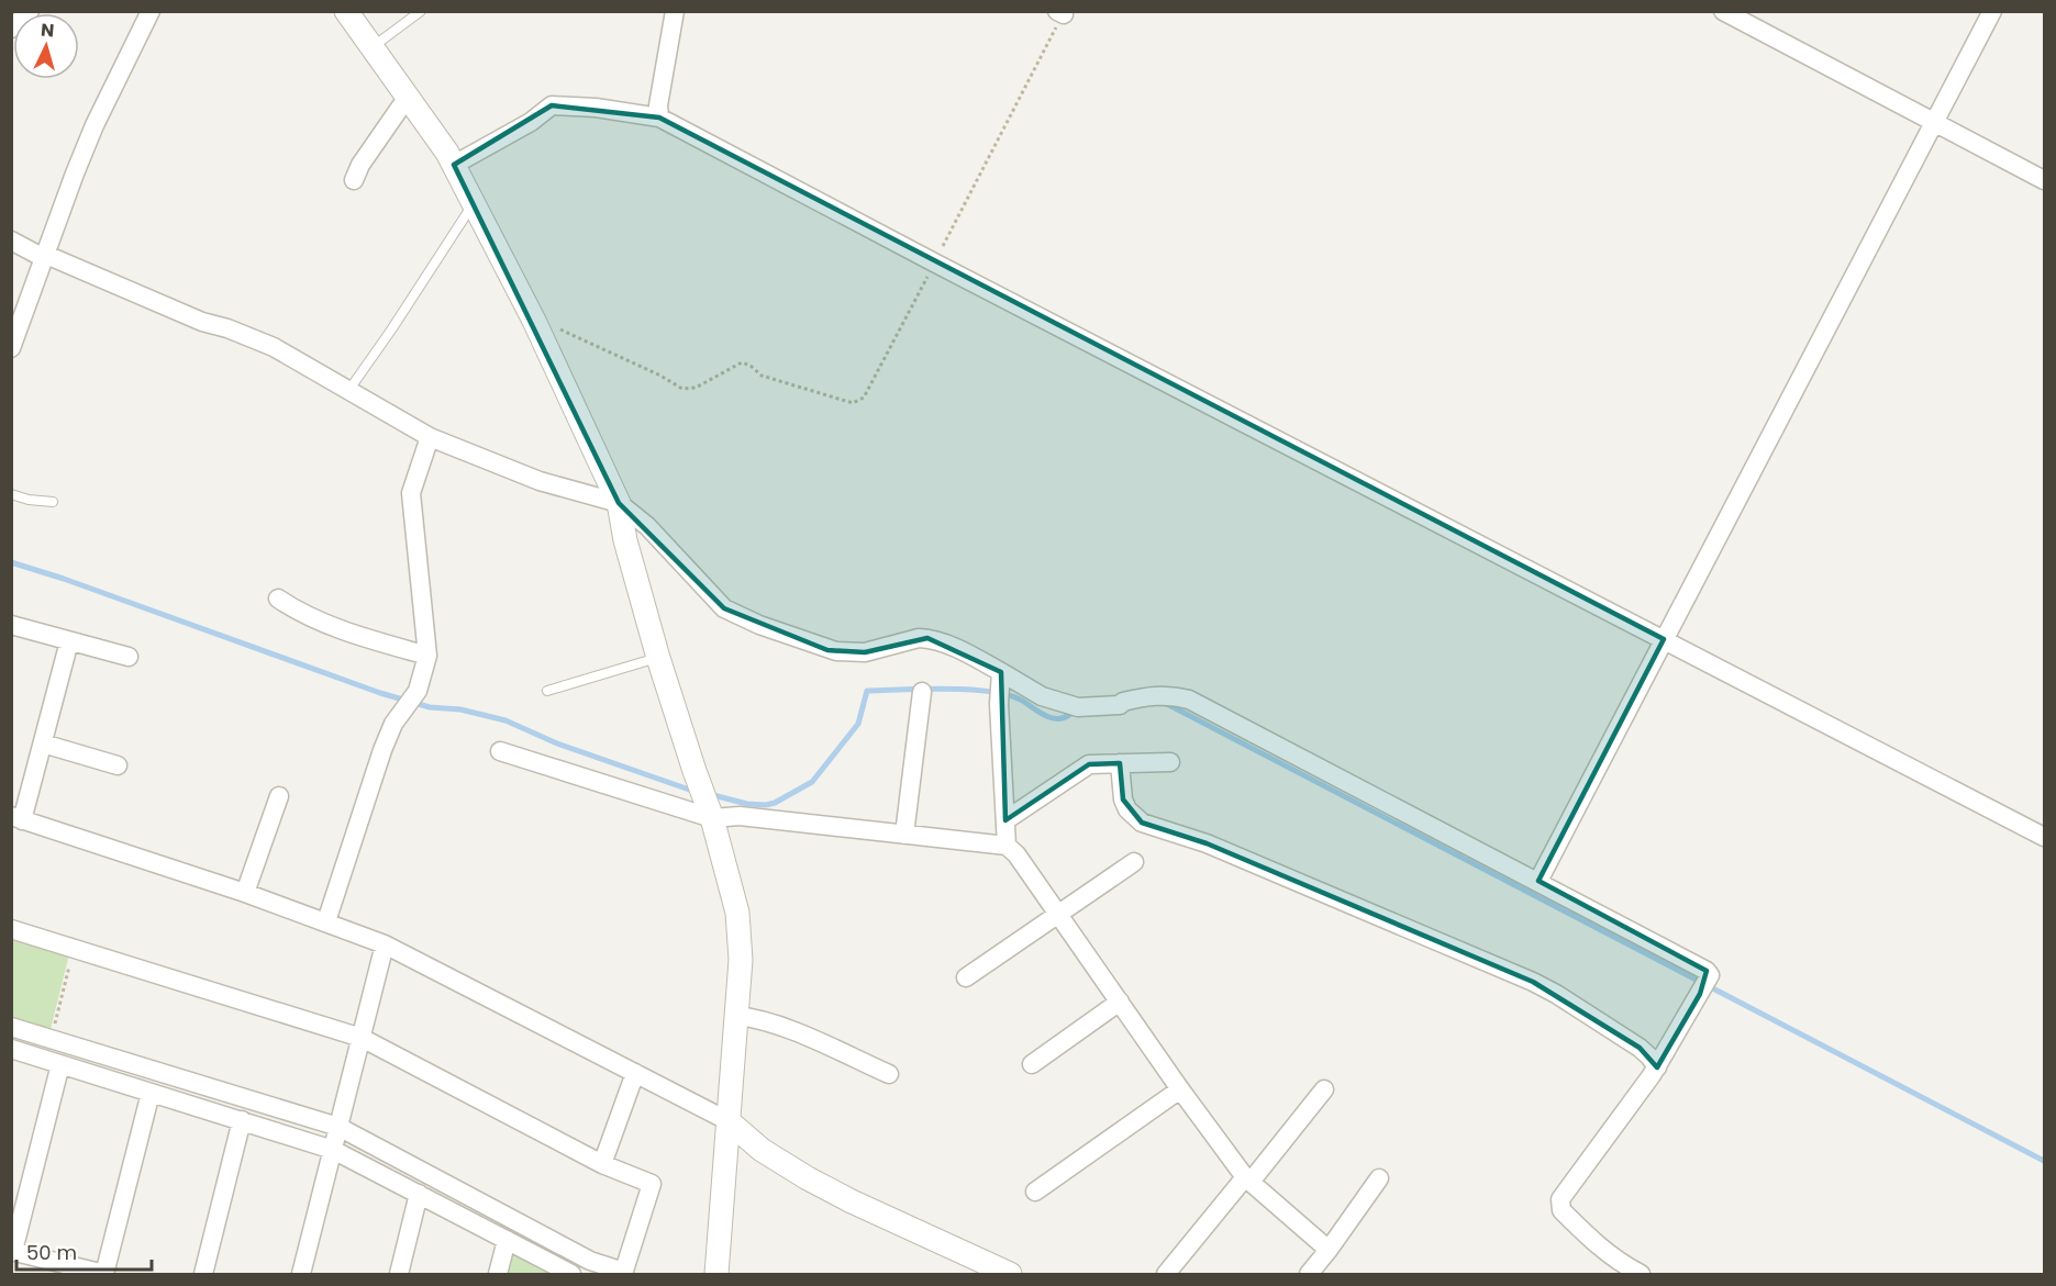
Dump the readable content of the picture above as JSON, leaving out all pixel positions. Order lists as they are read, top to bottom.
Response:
{
  "scale_bar": "50 m",
  "north": "top"
}
